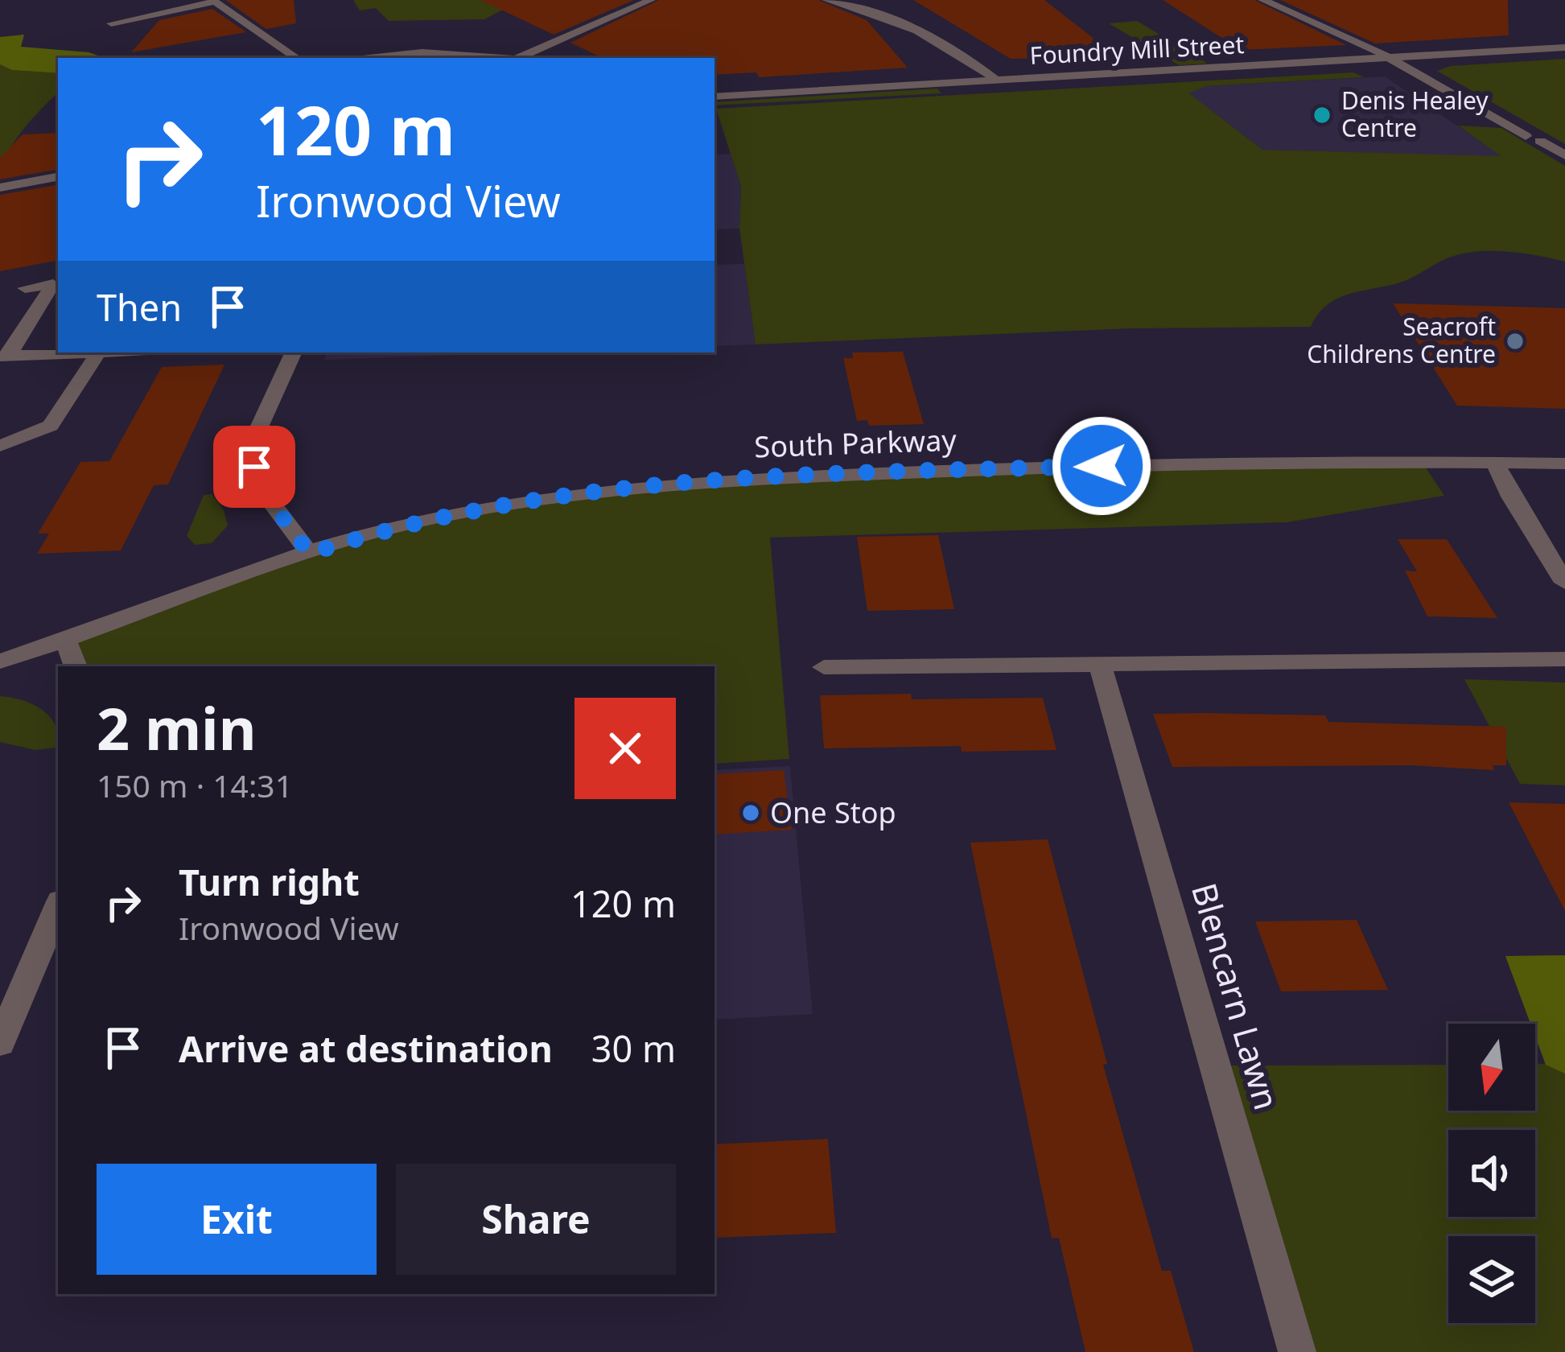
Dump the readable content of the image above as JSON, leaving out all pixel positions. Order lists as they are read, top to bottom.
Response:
{
  "streets": {
    "street": ["Foundry Mill Street", "South Parkway", "Blencarn Lawn"]
  },
  "places": ["Denis Healey Centre", "Seacroft Childrens Centre", "One Stop"],
  "north": "bottom",
  "page": {
    "turn": ["120 m", "Ironwood View"],
    "then": "Then",
    "heading": ["2 min", "150 m · 14:31"],
    "list": [
      {
        "name": "Turn right",
        "note": "Ironwood View",
        "value": "120 m"
      },
      {
        "name": "Arrive at destination",
        "value": "30 m"
      }
    ],
    "buttons": ["Exit", "Share"]
  }
}
